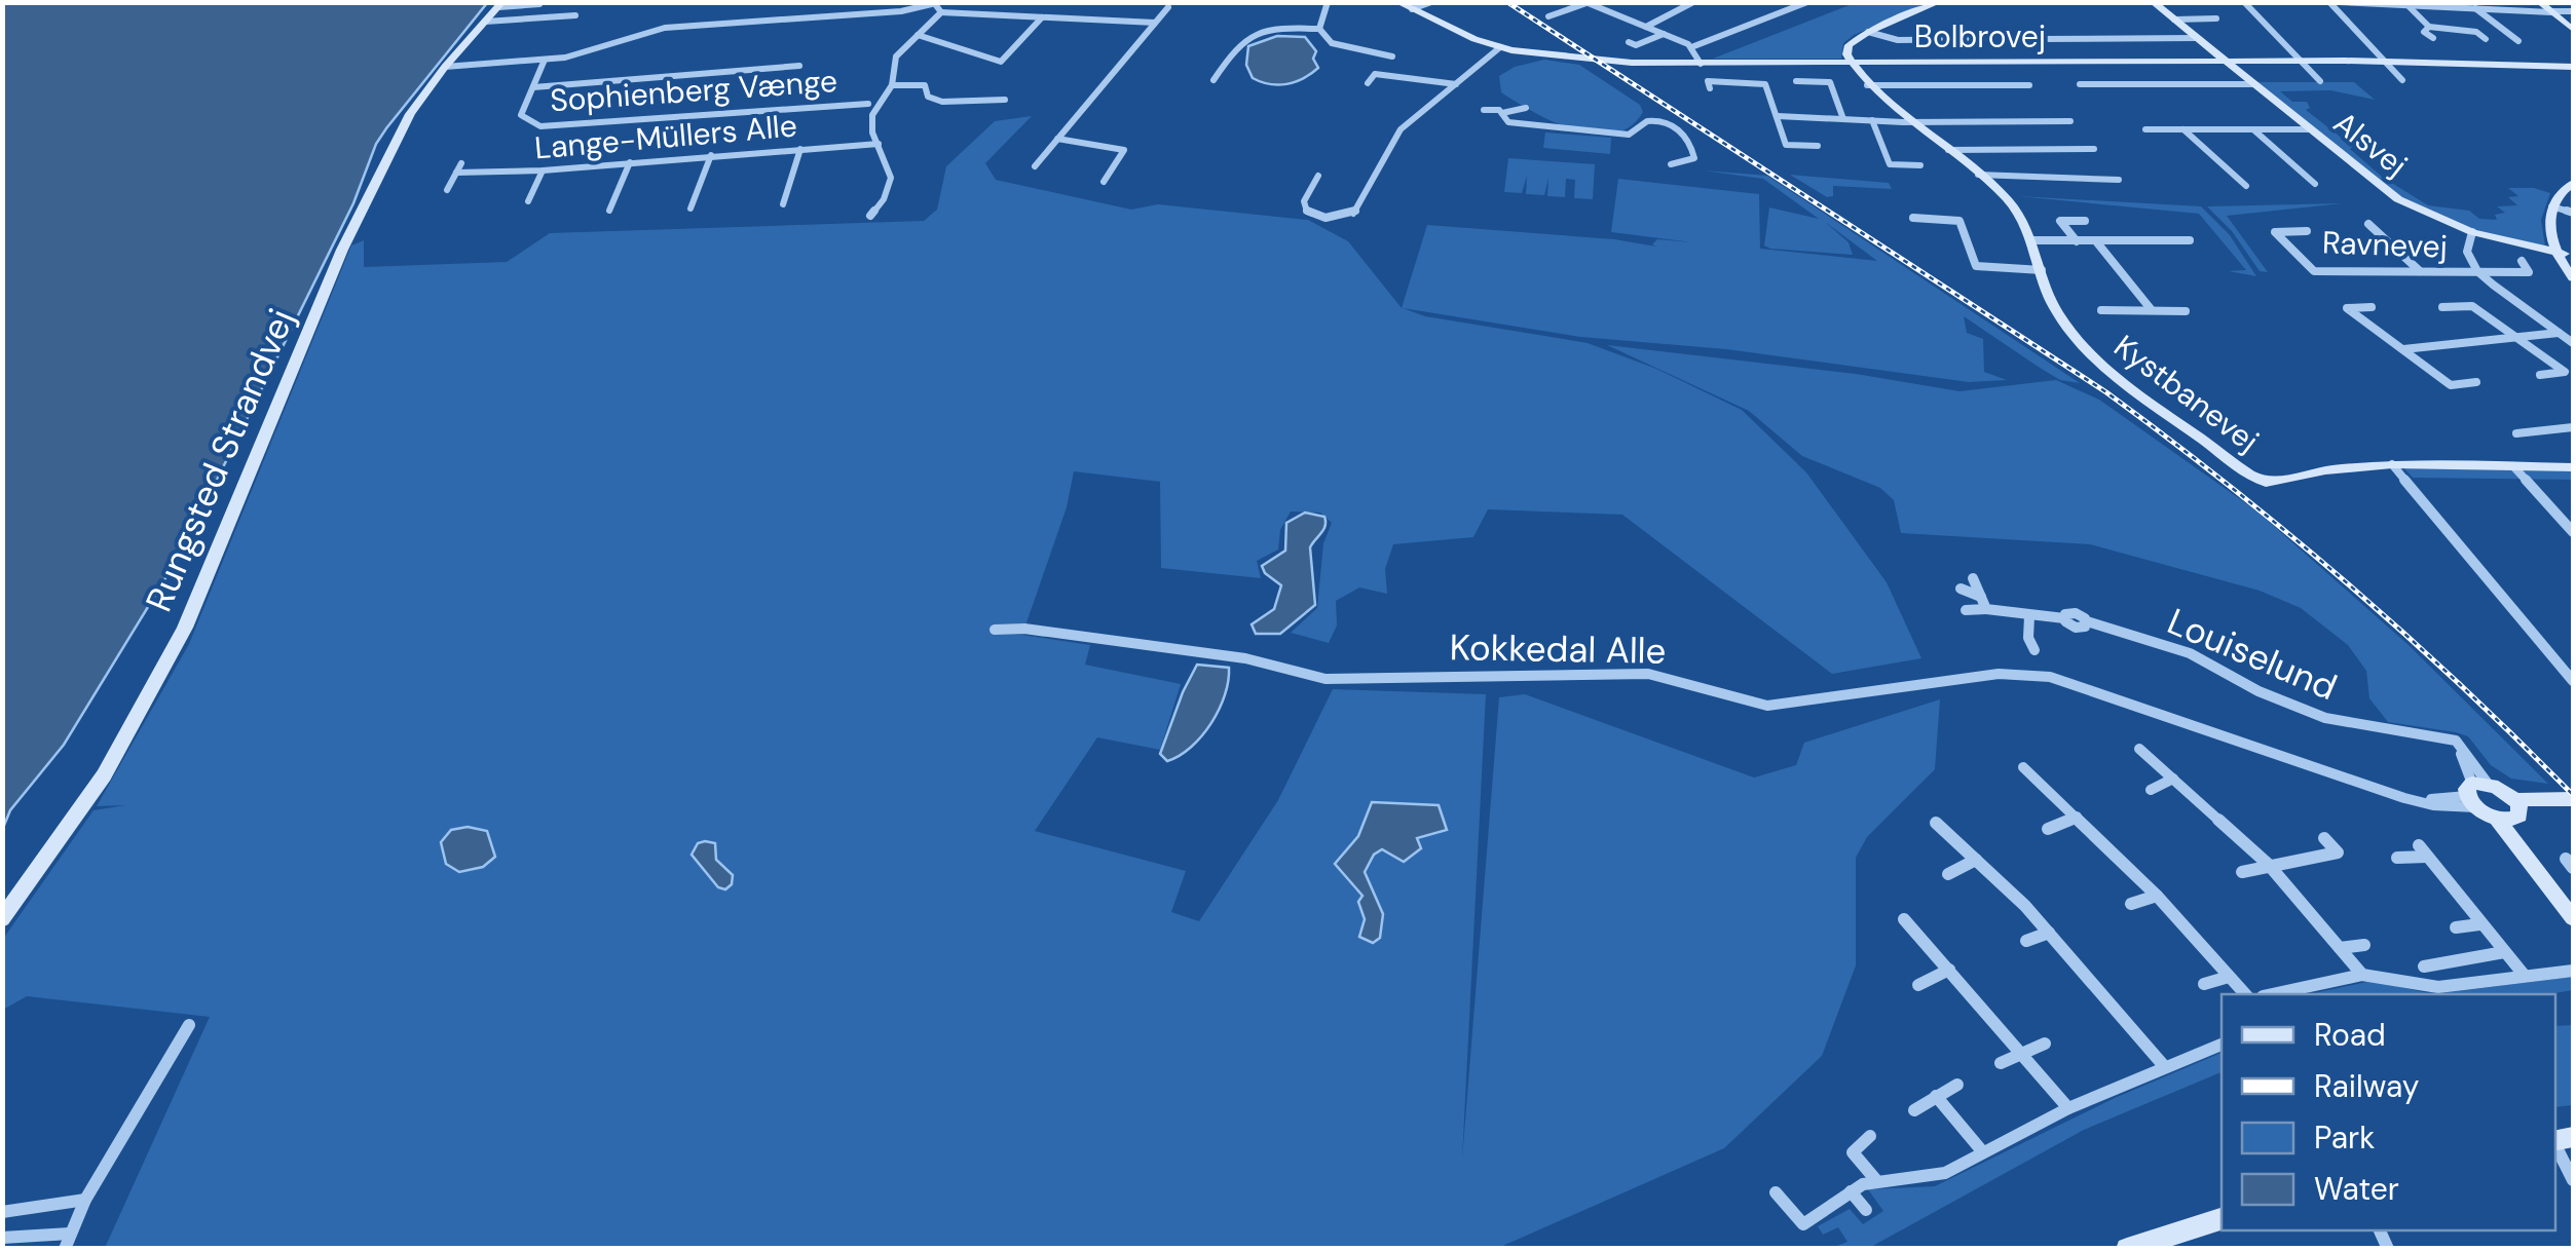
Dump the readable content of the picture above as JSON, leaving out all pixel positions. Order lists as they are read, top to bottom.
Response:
{
  "streets": {
    "street": [
      "Bolbrovej",
      "Sophienberg Vænge",
      "Lange-Müllers Alle",
      "Alsvej",
      "Ravnevej",
      "Kystbanevej",
      "Rungsted Strandvej",
      "Kokkedal Alle",
      "Louiselund"
    ]
  },
  "crossings": [
    ["Bolbrovej", "Alsvej"],
    ["Bolbrovej", "Kystbanevej"],
    ["Kokkedal Alle", "Louiselund"]
  ],
  "legend": [
    "Road",
    "Railway",
    "Park",
    "Water"
  ]
}
